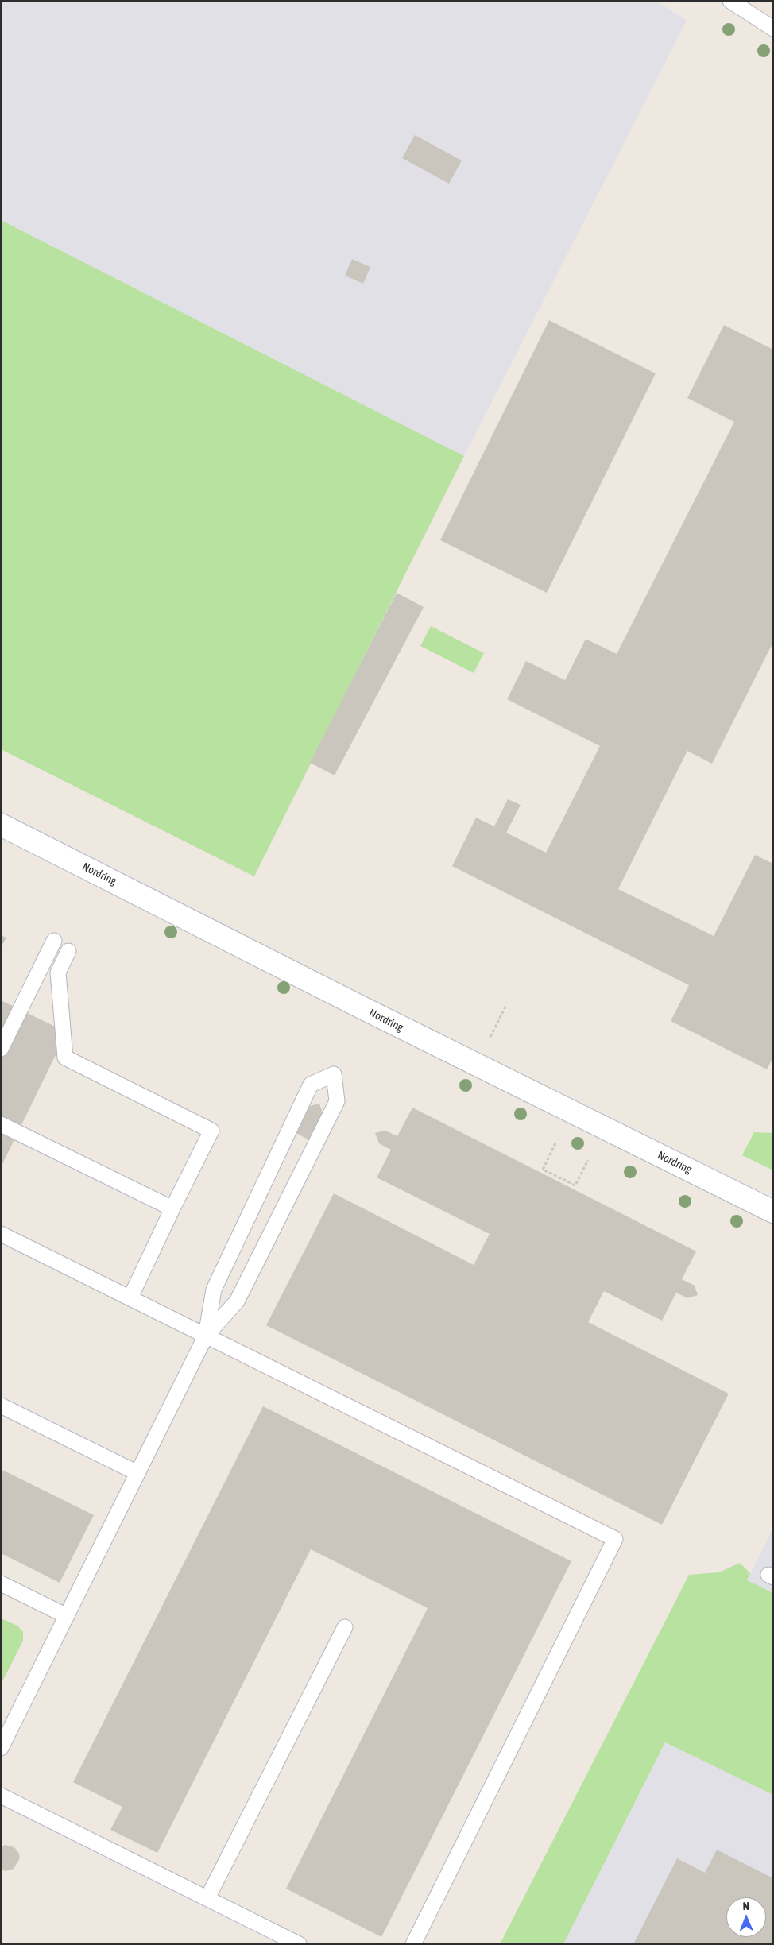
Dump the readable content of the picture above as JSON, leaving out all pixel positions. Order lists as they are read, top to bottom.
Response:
{
  "streets": {
    "street": ["Nordring"]
  },
  "north": "top"
}
